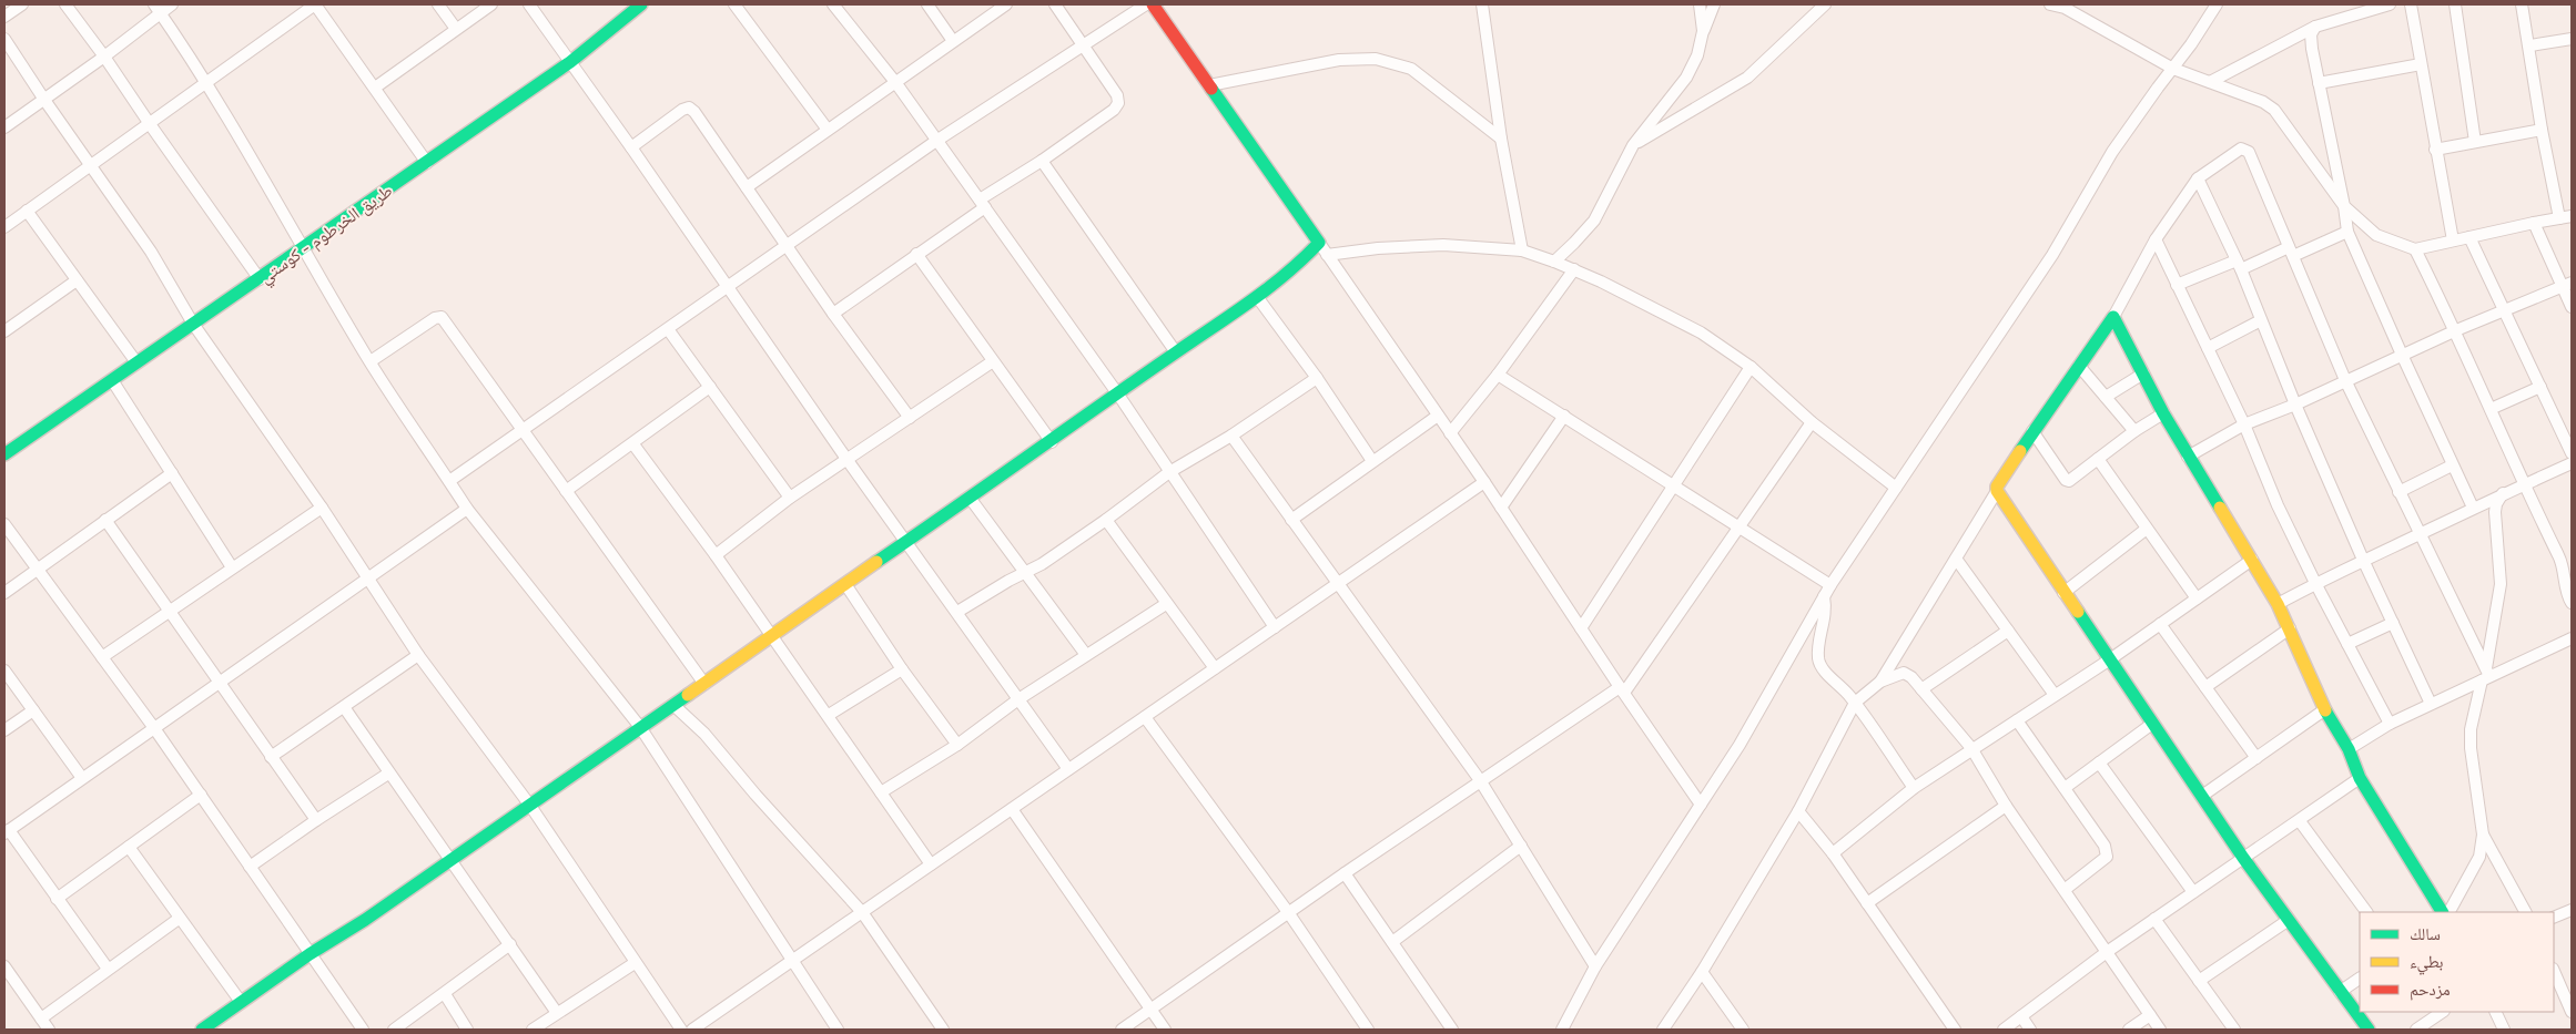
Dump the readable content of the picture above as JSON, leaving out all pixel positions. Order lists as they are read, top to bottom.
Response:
{
  "streets": {
    "main road": ["طريق الخرطوم - كوستي"]
  },
  "legend": ["سالك", "بطيء", "مزدحم"]
}
